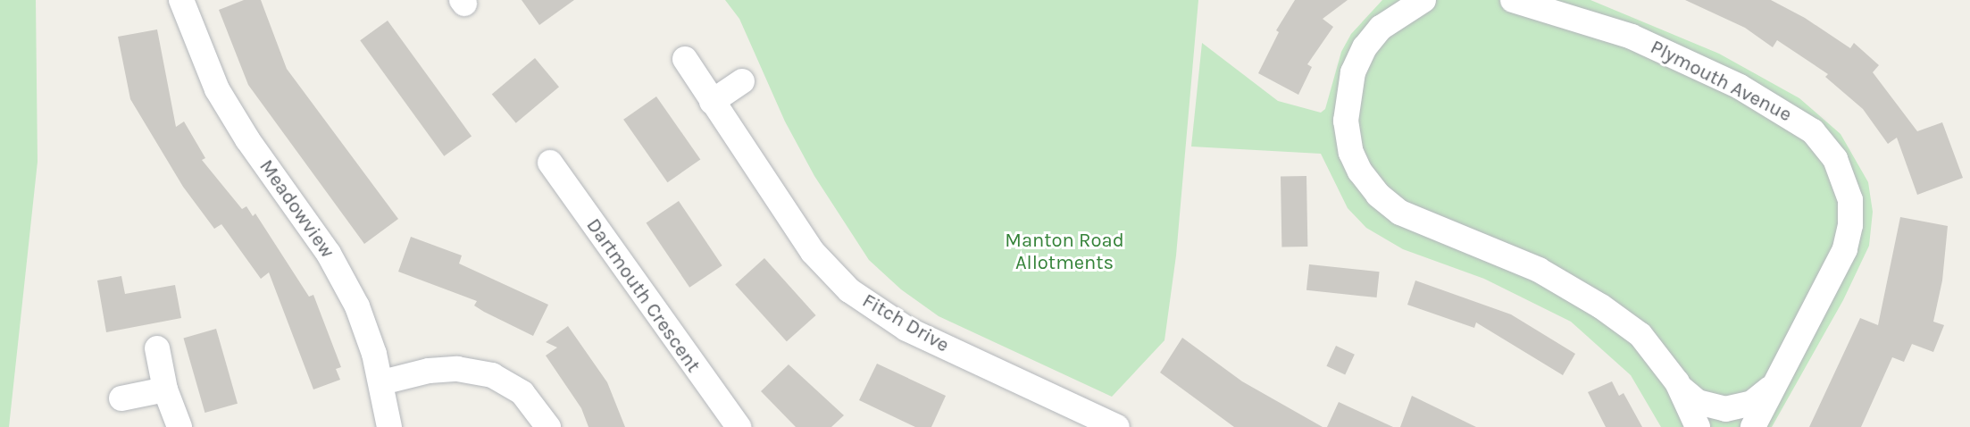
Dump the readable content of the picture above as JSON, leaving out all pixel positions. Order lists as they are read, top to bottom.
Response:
{
  "streets": {
    "street": [
      "Plymouth Avenue",
      "Meadowview",
      "Dartmouth Crescent",
      "Fitch Drive"
    ]
  },
  "parks": ["Manton Road Allotments"]
}
